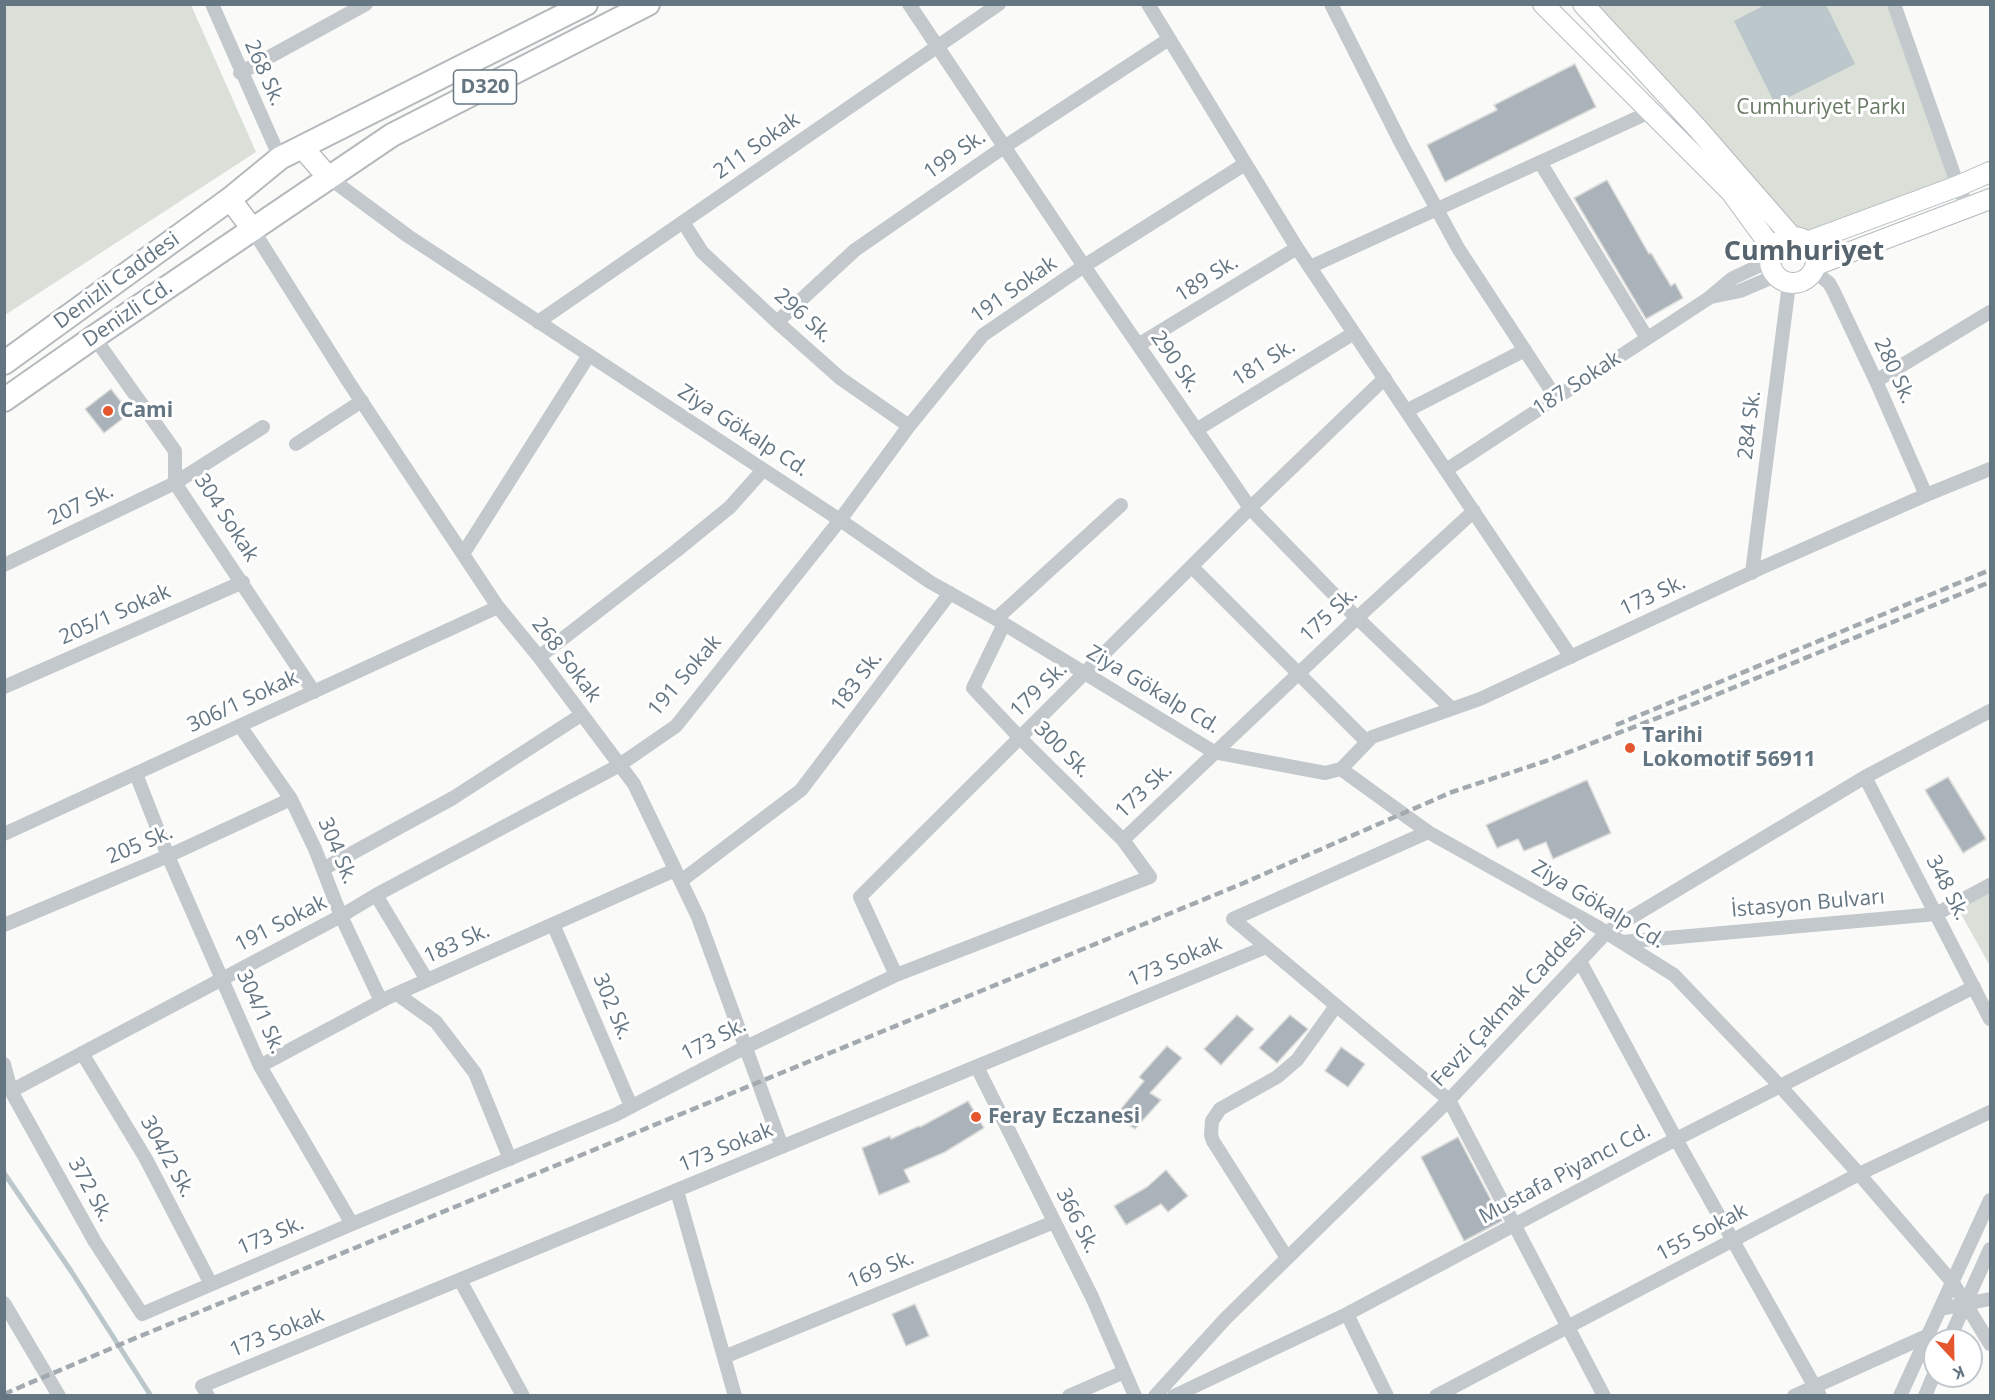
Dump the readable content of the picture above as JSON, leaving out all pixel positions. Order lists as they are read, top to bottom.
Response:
{
  "streets": {
    "highway": ["D320", "Denizli Caddesi", "Denizli Cd."],
    "street": [
      "268 Sk.",
      "211 Sokak",
      "199 Sk.",
      "189 Sk.",
      "191 Sokak",
      "296 Sk.",
      "290 Sk.",
      "181 Sk.",
      "280 Sk.",
      "187 Sokak",
      "284 Sk.",
      "Ziya Gökalp Cd.",
      "207 Sk.",
      "304 Sokak",
      "173 Sk.",
      "205/1 Sokak",
      "175 Sk.",
      "268 Sokak",
      "183 Sk.",
      "179 Sk.",
      "306/1 Sokak",
      "300 Sk.",
      "205 Sk.",
      "304 Sk.",
      "348 Sk.",
      "İstasyon Bulvarı",
      "173 Sokak",
      "Fevzi Çakmak Caddesi",
      "302 Sk.",
      "304/1 Sk.",
      "304/2 Sk.",
      "Mustafa Piyancı Cd.",
      "372 Sk.",
      "366 Sk.",
      "155 Sokak",
      "169 Sk."
    ]
  },
  "crossings": [
    ["268 Sk.", "Denizli Caddesi"],
    ["D320", "Denizli Caddesi"],
    ["D320", "Denizli Cd."],
    ["D320", "Ziya Gökalp Cd."],
    ["211 Sokak", "296 Sk."],
    ["211 Sokak", "290 Sk."],
    ["211 Sokak", "Ziya Gökalp Cd."],
    ["199 Sk.", "296 Sk."],
    ["199 Sk.", "290 Sk."],
    ["189 Sk.", "290 Sk."],
    ["191 Sokak", "296 Sk."],
    ["191 Sokak", "290 Sk."],
    ["191 Sokak", "Ziya Gökalp Cd."],
    ["191 Sokak", "268 Sokak"],
    ["191 Sokak", "304 Sk."],
    ["191 Sokak", "304/1 Sk."],
    ["191 Sokak", "304/2 Sk."],
    ["191 Sokak", "372 Sk."],
    ["Denizli Cd.", "Ziya Gökalp Cd."],
    ["Denizli Cd.", "304 Sokak"],
    ["Denizli Cd.", "268 Sokak"],
    ["290 Sk.", "181 Sk."],
    ["290 Sk.", "173 Sk."],
    ["290 Sk.", "175 Sk."],
    ["290 Sk.", "179 Sk."],
    ["280 Sk.", "187 Sokak"],
    ["280 Sk.", "284 Sk."],
    ["280 Sk.", "173 Sk."],
    ["187 Sokak", "284 Sk."],
    ["284 Sk.", "173 Sk."],
    ["Ziya Gökalp Cd.", "173 Sk."],
    ["Ziya Gökalp Cd.", "175 Sk."],
    ["Ziya Gökalp Cd.", "183 Sk."],
    ["Ziya Gökalp Cd.", "179 Sk."],
    ["Ziya Gökalp Cd.", "300 Sk."],
    ["Ziya Gökalp Cd.", "İstasyon Bulvarı"],
    ["Ziya Gökalp Cd.", "Fevzi Çakmak Caddesi"],
    ["Ziya Gökalp Cd.", "Mustafa Piyancı Cd."],
    ["Ziya Gökalp Cd.", "155 Sokak"],
    ["207 Sk.", "304 Sokak"],
    ["304 Sokak", "205/1 Sokak"],
    ["304 Sokak", "306/1 Sokak"],
    ["173 Sk.", "175 Sk."],
    ["173 Sk.", "268 Sokak"],
    ["173 Sk.", "179 Sk."],
    ["173 Sk.", "300 Sk."],
    ["173 Sk.", "302 Sk."],
    ["173 Sk.", "304/1 Sk."],
    ["173 Sk.", "304/2 Sk."],
    ["173 Sk.", "372 Sk."],
    ["268 Sokak", "183 Sk."],
    ["268 Sokak", "306/1 Sokak"],
    ["268 Sokak", "173 Sokak"],
    ["183 Sk.", "304 Sk."],
    ["183 Sk.", "302 Sk."],
    ["183 Sk.", "304/1 Sk."],
    ["179 Sk.", "300 Sk."],
    ["306/1 Sokak", "304 Sk."],
    ["306/1 Sokak", "304/1 Sk."],
    ["205 Sk.", "304 Sk."],
    ["205 Sk.", "304/1 Sk."],
    ["348 Sk.", "İstasyon Bulvarı"],
    ["348 Sk.", "Fevzi Çakmak Caddesi"],
    ["348 Sk.", "Mustafa Piyancı Cd."],
    ["173 Sokak", "366 Sk."],
    ["366 Sk.", "169 Sk."]
  ],
  "districts": ["Cumhuriyet"],
  "parks": ["Cumhuriyet Parkı"],
  "places": ["Cami", "Tarihi Lokomotif 56911", "Feray Eczanesi"],
  "north": "bottom"
}
